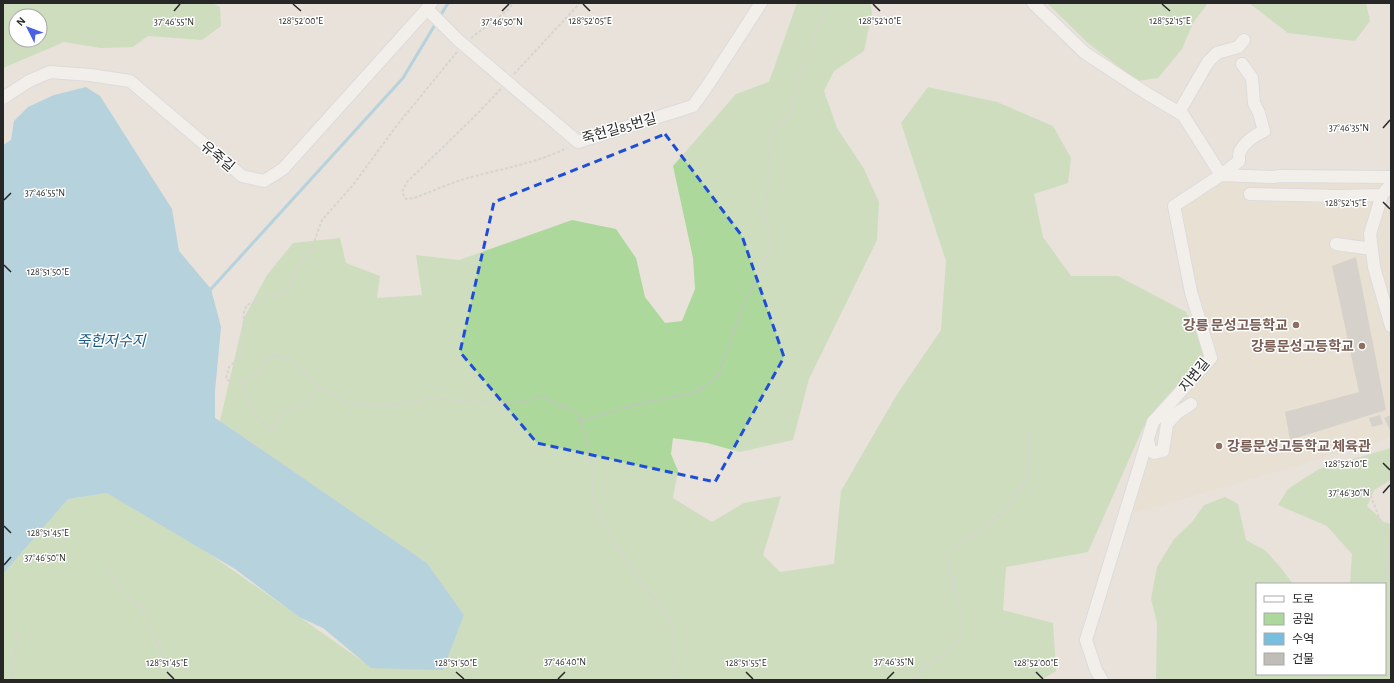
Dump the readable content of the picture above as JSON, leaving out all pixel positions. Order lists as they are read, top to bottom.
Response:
{
  "streets": {
    "street": ["죽헌길85번길", "유죽길", "지변길"]
  },
  "crossings": [
    ["죽헌길85번길", "유죽길"]
  ],
  "water": ["죽헌저수지"],
  "places": ["강릉 문성고등학교", "강릉문성고등학교", "강릉문성고등학교 체육관"],
  "legend": [
    "도로",
    "공원",
    "수역",
    "건물"
  ],
  "north": "top left",
  "coordinates": [
    "128°52'00\"E",
    "128°52'05\"E",
    "128°52'10\"E",
    "128°52'15\"E",
    "37°46'55\"N",
    "37°46'50\"N",
    "37°46'35\"N",
    "128°51'50\"E",
    "37°46'30\"N",
    "128°51'45\"E",
    "37°46'40\"N",
    "128°51'55\"E"
  ]
}
